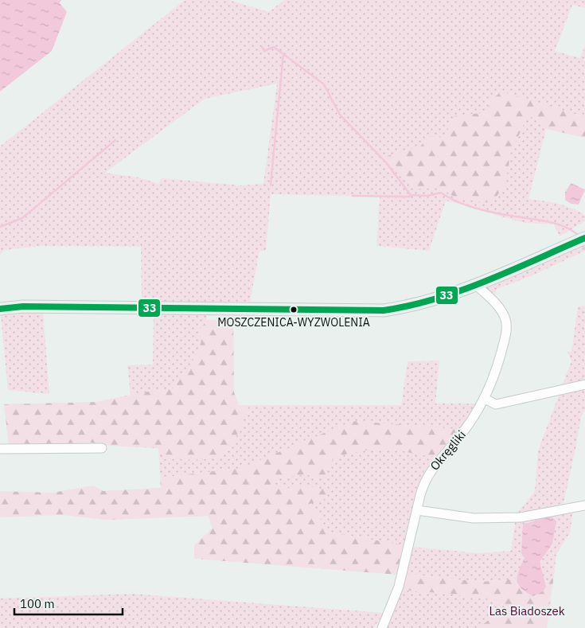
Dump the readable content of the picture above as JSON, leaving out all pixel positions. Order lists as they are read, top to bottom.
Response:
{
  "streets": {
    "street": ["Okręgliki"]
  },
  "parks": ["Las Biadoszek"],
  "places": ["MOSZCZENICA-WYZWOLENIA"],
  "lines": ["transit line 33"],
  "scale_bar": "100 m"
}
